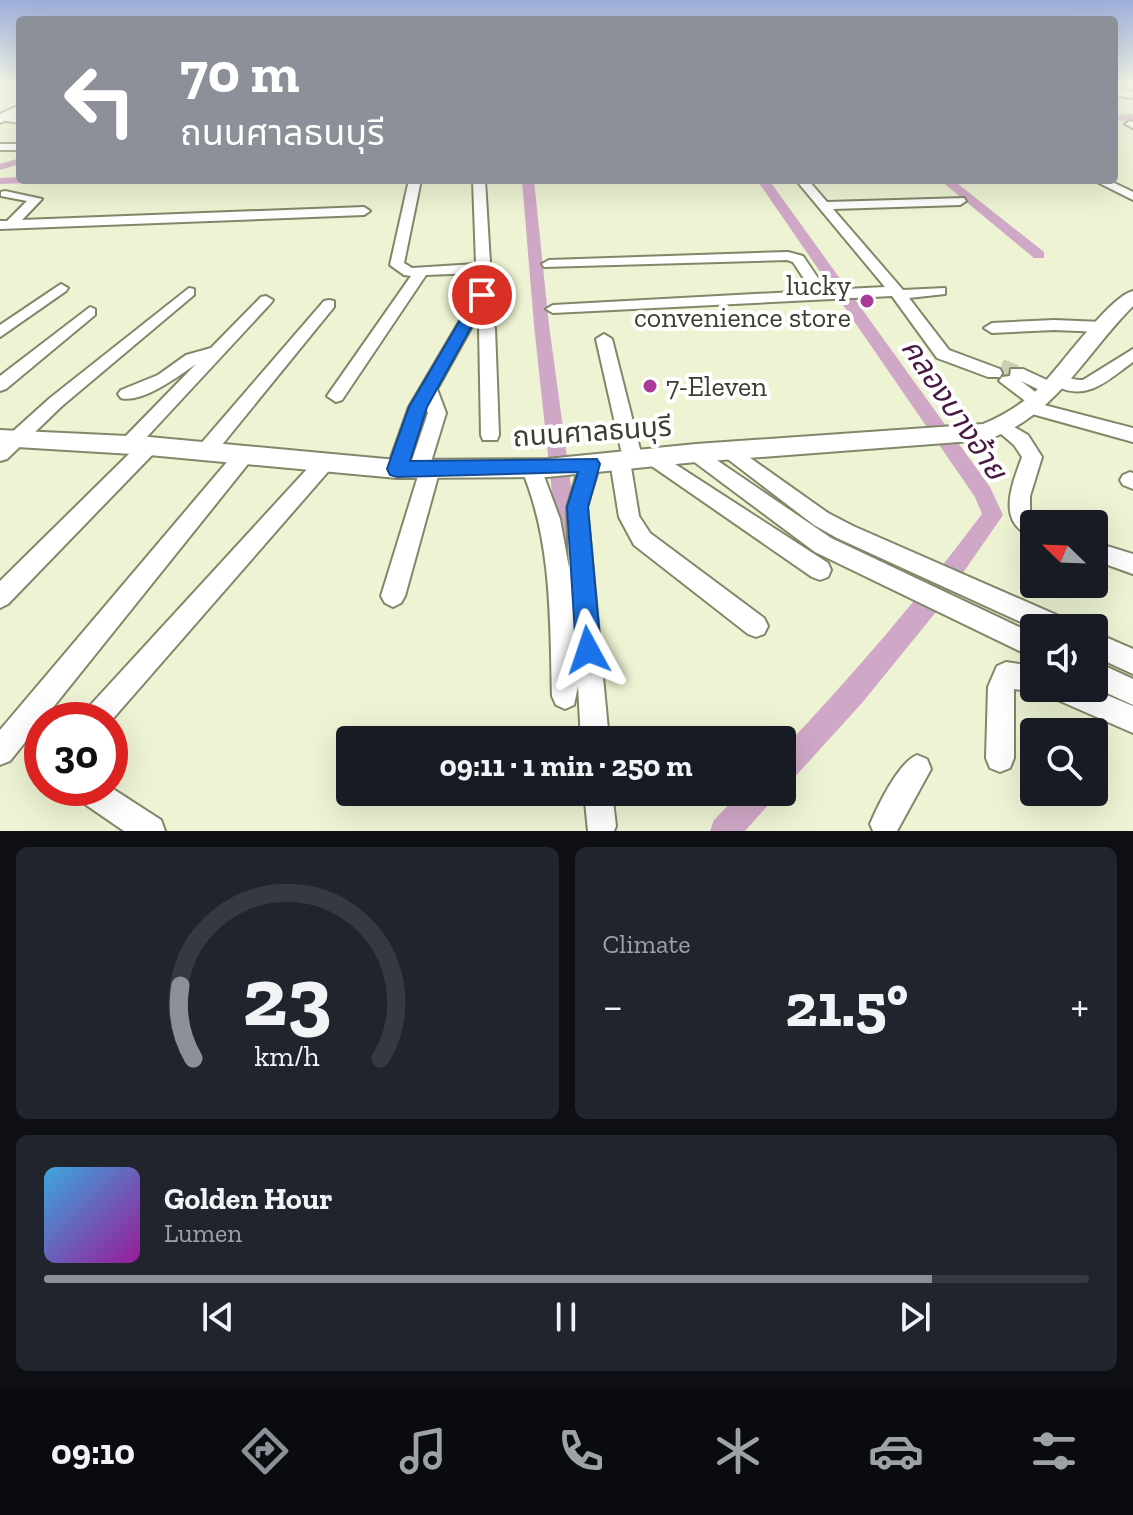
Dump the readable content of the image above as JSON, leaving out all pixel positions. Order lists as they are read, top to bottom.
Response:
{
  "streets": {
    "street": ["ถนนศาลธนบุรี"]
  },
  "water": ["คลองบางอ้าย"],
  "places": ["lucky convenience store", "7-Eleven"],
  "north": "top left",
  "page": {
    "turn": ["70 m", "ถนนศาลธนบุรี"],
    "limit": "30",
    "trip": "09:11 · 1 min · 250 m",
    "tile": "Climate",
    "heat": ["−", "21.5°", "+"],
    "song": ["Golden Hour", "Lumen"],
    "tabs": "09:10",
    "gauge": ["23", "km/h"]
  }
}
